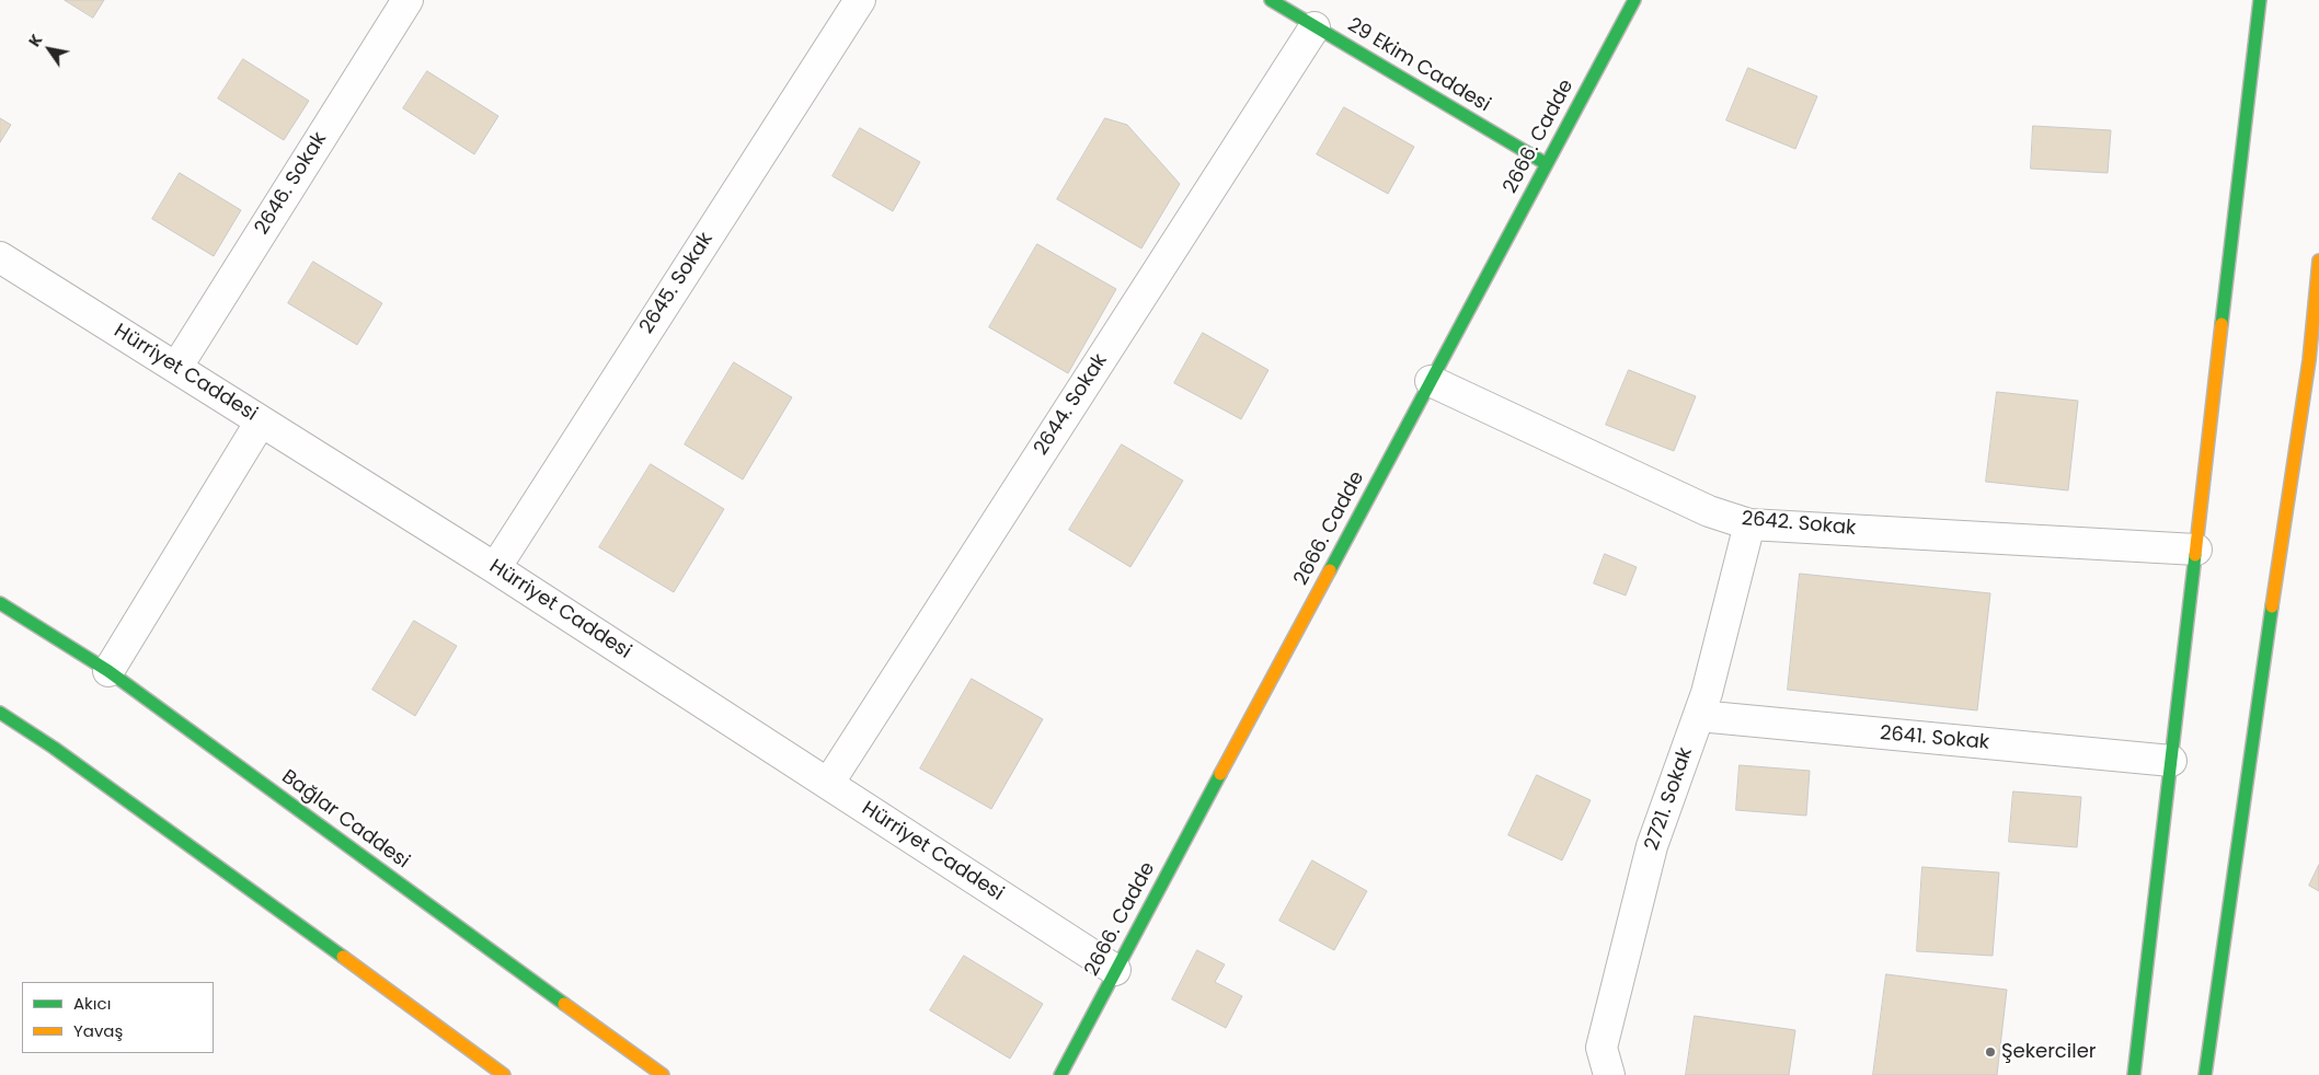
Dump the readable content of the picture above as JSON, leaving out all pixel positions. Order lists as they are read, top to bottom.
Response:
{
  "streets": {
    "main road": ["29 Ekim Caddesi", "2666. Cadde", "Bağlar Caddesi"],
    "street": [
      "2646. Sokak",
      "2645. Sokak",
      "Hürriyet Caddesi",
      "2644. Sokak",
      "2642. Sokak",
      "2641. Sokak",
      "2721. Sokak"
    ]
  },
  "crossings": [
    ["29 Ekim Caddesi", "2666. Cadde"],
    ["29 Ekim Caddesi", "2644. Sokak"],
    ["2666. Cadde", "Hürriyet Caddesi"],
    ["2666. Cadde", "2642. Sokak"],
    ["2646. Sokak", "Hürriyet Caddesi"],
    ["2645. Sokak", "Hürriyet Caddesi"],
    ["Hürriyet Caddesi", "2644. Sokak"],
    ["2642. Sokak", "2721. Sokak"],
    ["2641. Sokak", "2721. Sokak"]
  ],
  "places": ["Şekerciler"],
  "legend": ["Akıcı", "Yavaş"],
  "north": "top left"
}
